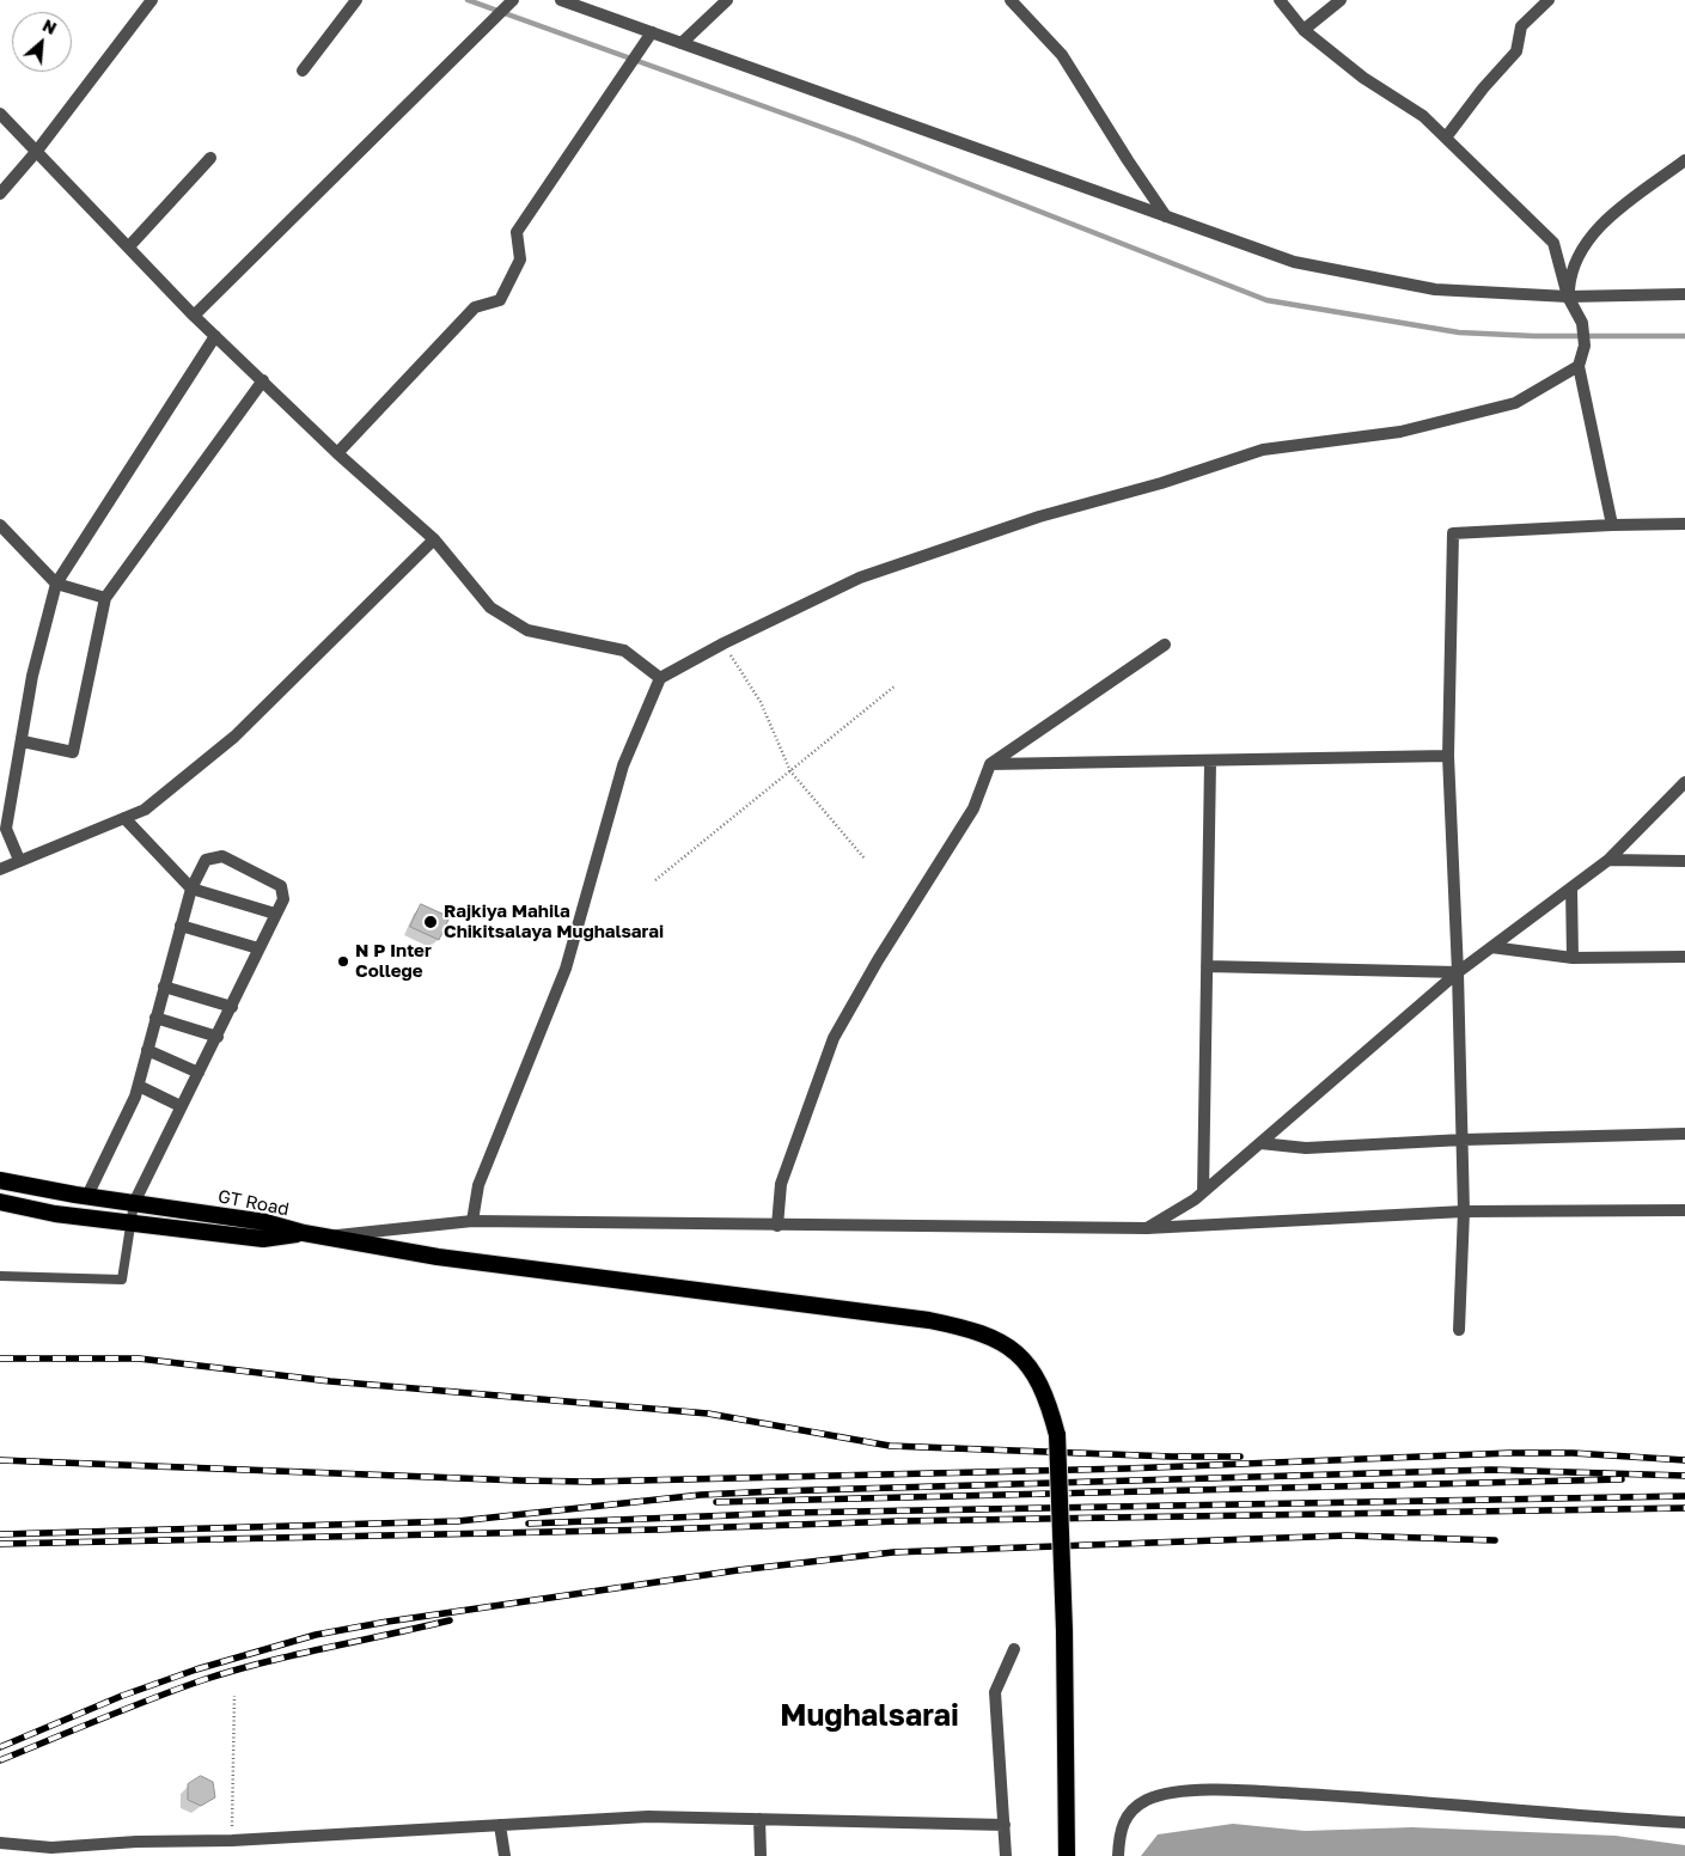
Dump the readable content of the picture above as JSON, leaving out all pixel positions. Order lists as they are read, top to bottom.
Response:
{
  "streets": {
    "highway": ["GT Road"]
  },
  "districts": ["Mughalsarai"],
  "places": ["Rajkiya Mahila Chikitsalaya Mughalsarai", "N P Inter College"],
  "north": "top right"
}
